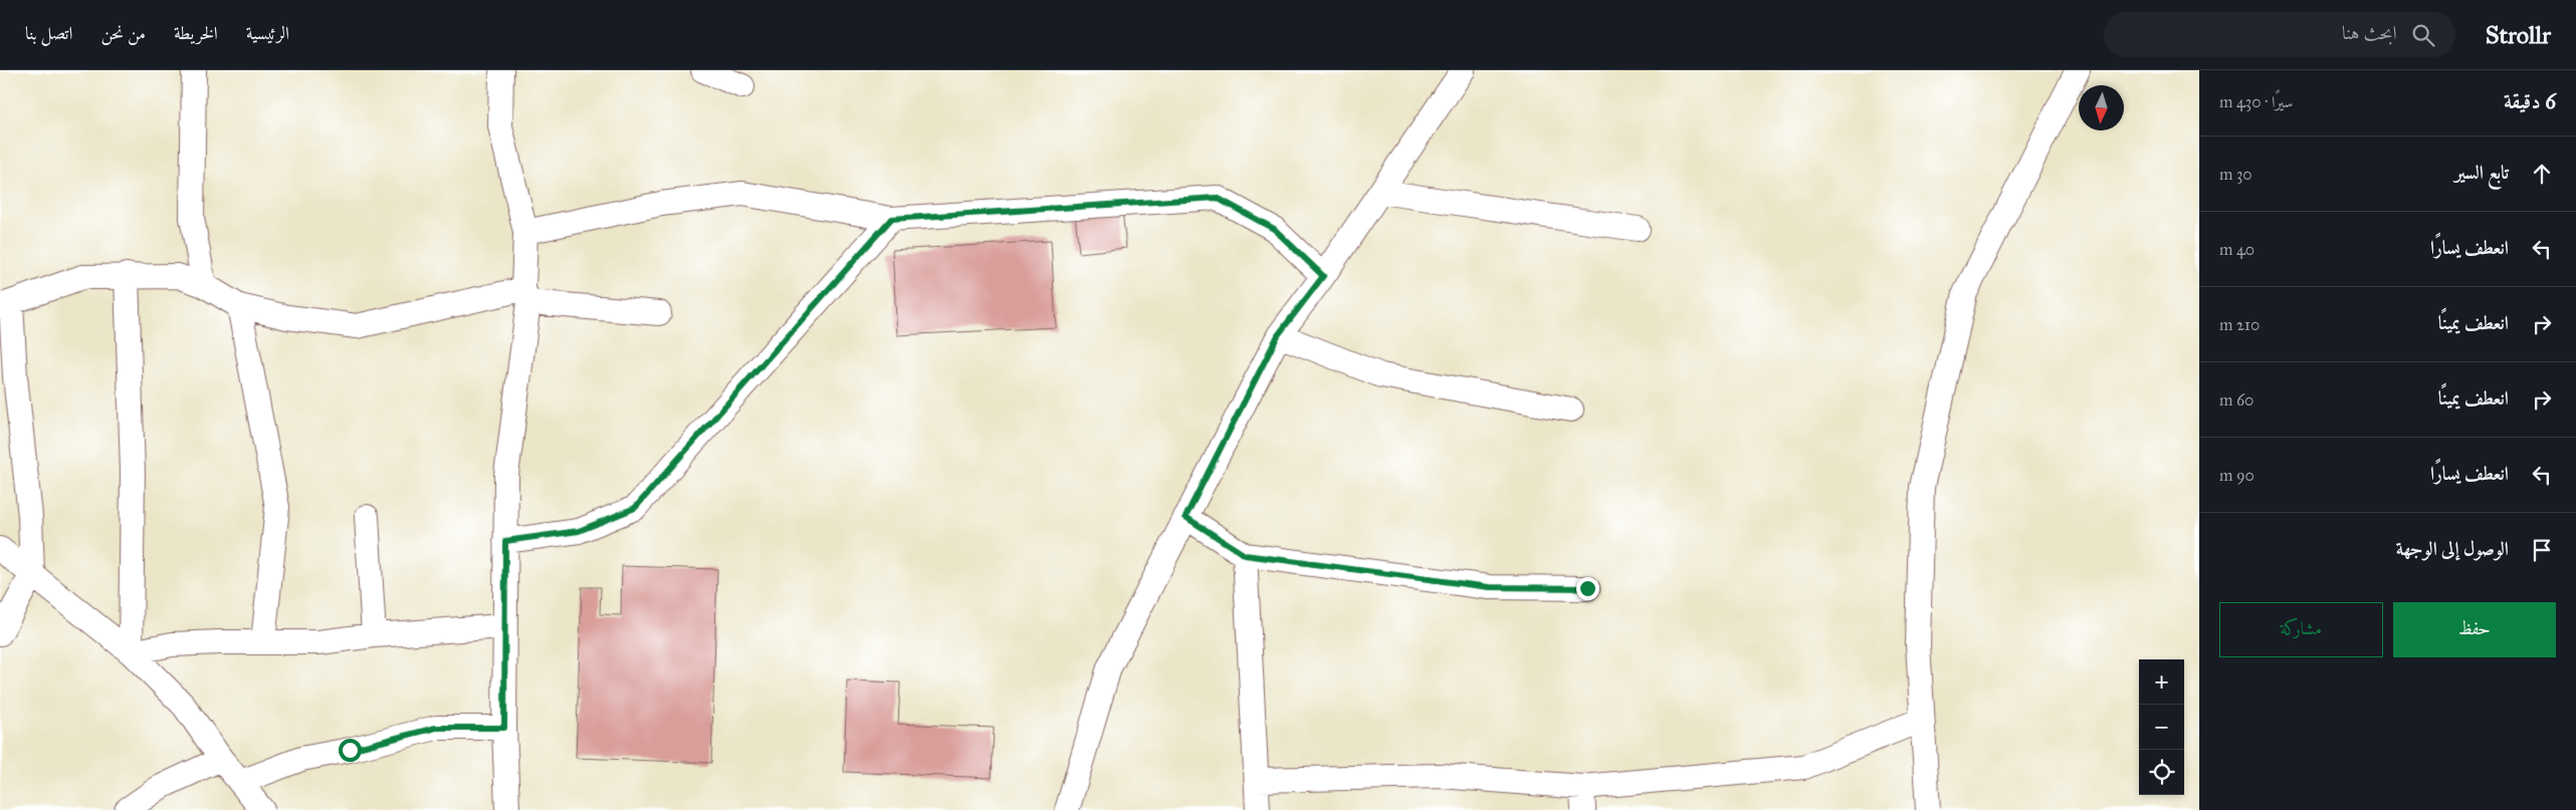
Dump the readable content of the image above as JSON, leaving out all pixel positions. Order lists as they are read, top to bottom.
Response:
{
  "north": "bottom",
  "page": {
    "header": "Strollr",
    "search": "ابحث هنا",
    "nav": [
      "الرئيسية",
      "الخريطة",
      "من نحن",
      "اتصل بنا"
    ],
    "heading": ["6 دقيقة", "سيرًا · 430 m"],
    "list": [
      ["تابع السير", "30 m"],
      ["انعطف يسارًا", "40 m"],
      ["انعطف يمينًا", "210 m"],
      ["انعطف يمينًا", "60 m"],
      ["انعطف يسارًا", "90 m"],
      "الوصول إلى الوجهة"
    ],
    "buttons": ["حفظ", "مشاركة"],
    "map_buttons": ["+", "−"]
  }
}
